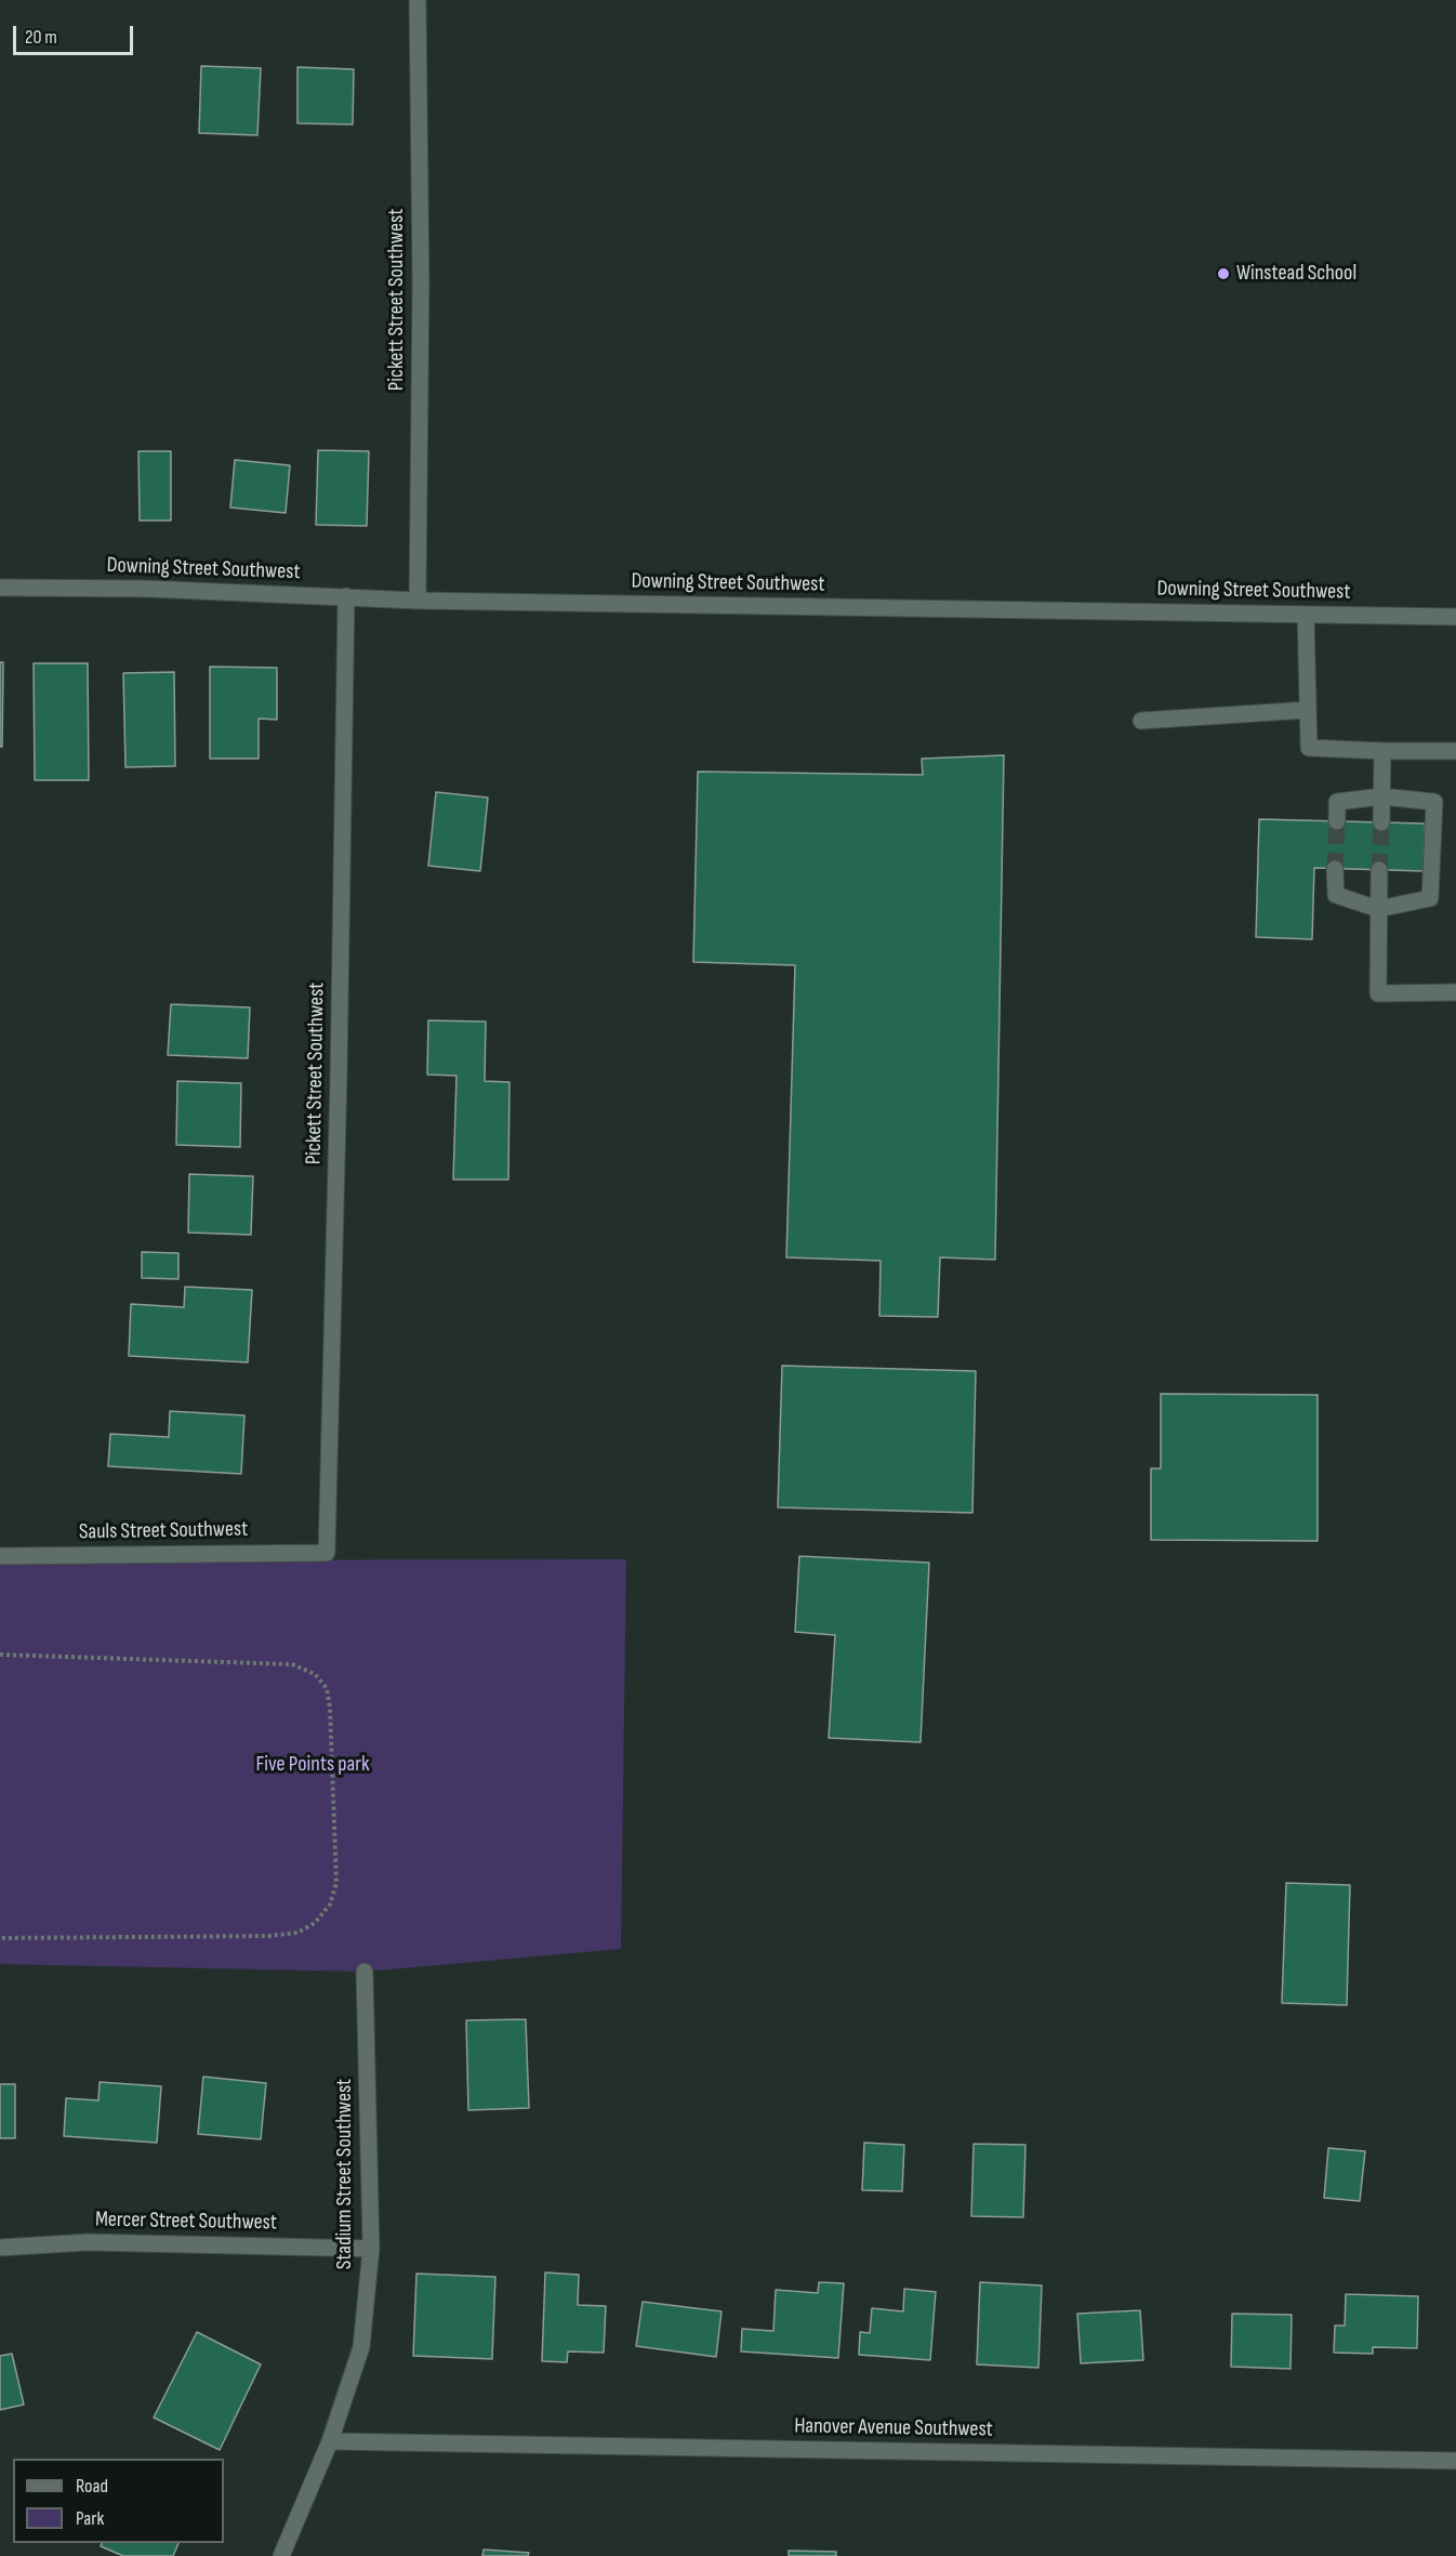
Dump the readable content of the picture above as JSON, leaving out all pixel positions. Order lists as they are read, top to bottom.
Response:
{
  "streets": {
    "street": [
      "Pickett Street Southwest",
      "Downing Street Southwest",
      "Sauls Street Southwest",
      "Stadium Street Southwest",
      "Mercer Street Southwest",
      "Hanover Avenue Southwest"
    ]
  },
  "crossings": [
    ["Pickett Street Southwest", "Downing Street Southwest"],
    ["Pickett Street Southwest", "Sauls Street Southwest"],
    ["Stadium Street Southwest", "Mercer Street Southwest"],
    ["Stadium Street Southwest", "Hanover Avenue Southwest"]
  ],
  "parks": ["Five Points park"],
  "places": ["Winstead School"],
  "legend": ["Road", "Park"],
  "scale_bar": "20 m"
}
